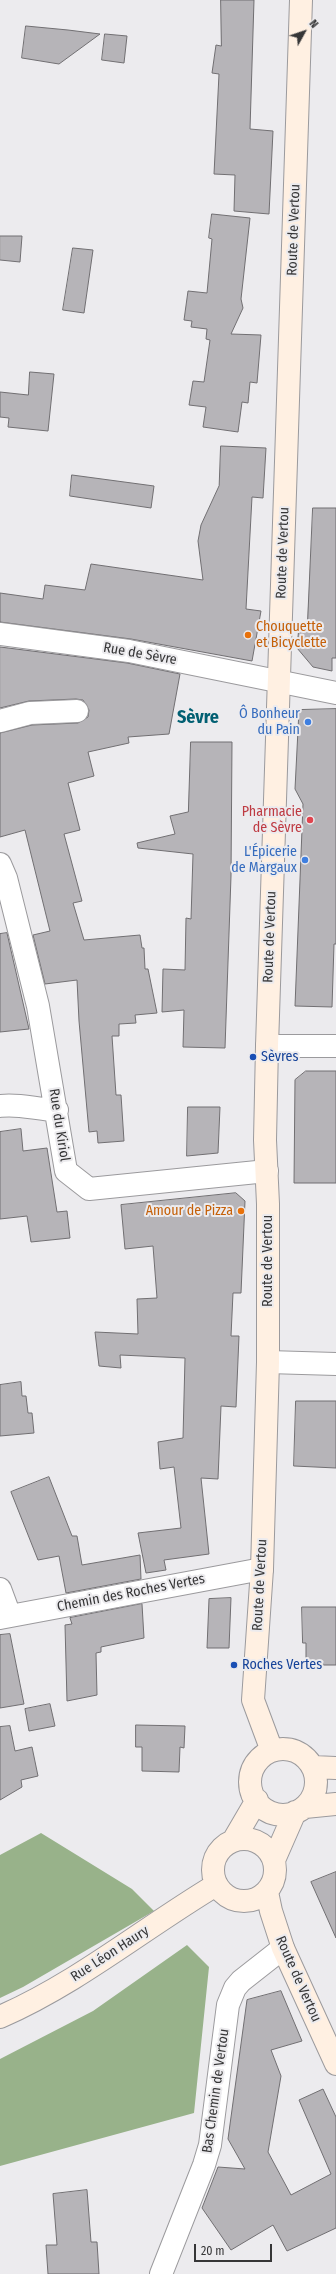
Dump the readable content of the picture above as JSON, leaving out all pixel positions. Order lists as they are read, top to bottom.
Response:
{
  "streets": {
    "main road": ["Route de Vertou", "Rue Léon Haury"],
    "street": [
      "Rue de Sèvre",
      "Rue du Kiriol",
      "Chemin des Roches Vertes",
      "Bas Chemin de Vertou"
    ]
  },
  "crossings": [
    ["Route de Vertou", "Rue de Sèvre"],
    ["Route de Vertou", "Rue du Kiriol"],
    ["Route de Vertou", "Chemin des Roches Vertes"],
    ["Route de Vertou", "Rue Léon Haury"],
    ["Route de Vertou", "Bas Chemin de Vertou"]
  ],
  "districts": ["Sèvre"],
  "places": [
    "Chouquette et Bicyclette",
    "Ô Bonheur du Pain",
    "Pharmacie de Sèvre",
    "L'Épicerie de Margaux",
    "Sèvres",
    "Amour de Pizza",
    "Roches Vertes"
  ],
  "scale_bar": "20 m",
  "north": "top right"
}
